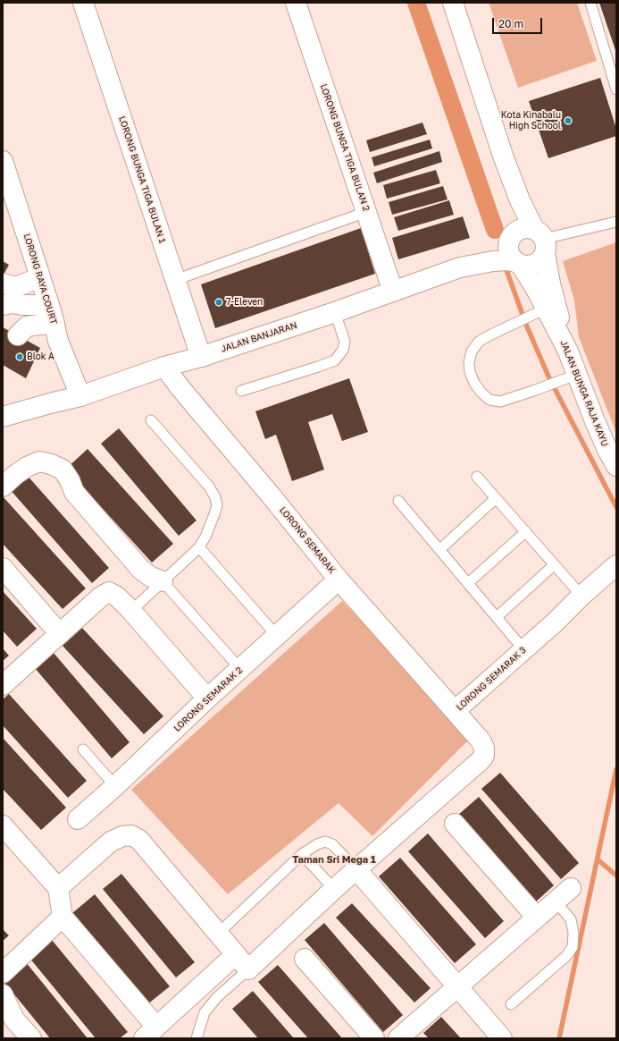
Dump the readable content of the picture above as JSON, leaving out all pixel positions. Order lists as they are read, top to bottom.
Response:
{
  "streets": {
    "street": [
      "LORONG BUNGA TIGA BULAN 2",
      "LORONG BUNGA TIGA BULAN 1",
      "LORONG RAYA COURT",
      "JALAN BANJARAN",
      "JALAN BUNGA RAJA KAYU",
      "LORONG SEMARAK",
      "LORONG SEMARAK 3",
      "LORONG SEMARAK 2"
    ]
  },
  "crossings": [
    ["LORONG BUNGA TIGA BULAN 2", "JALAN BANJARAN"],
    ["LORONG BUNGA TIGA BULAN 1", "JALAN BANJARAN"],
    ["LORONG RAYA COURT", "JALAN BANJARAN"],
    ["JALAN BANJARAN", "JALAN BUNGA RAJA KAYU"],
    ["JALAN BANJARAN", "LORONG SEMARAK"],
    ["LORONG SEMARAK", "LORONG SEMARAK 3"],
    ["LORONG SEMARAK", "LORONG SEMARAK 2"]
  ],
  "districts": ["Taman Sri Mega 1"],
  "places": ["Kota Kinabalu High School", "7-Eleven", "Blok A"],
  "scale_bar": "20 m"
}
